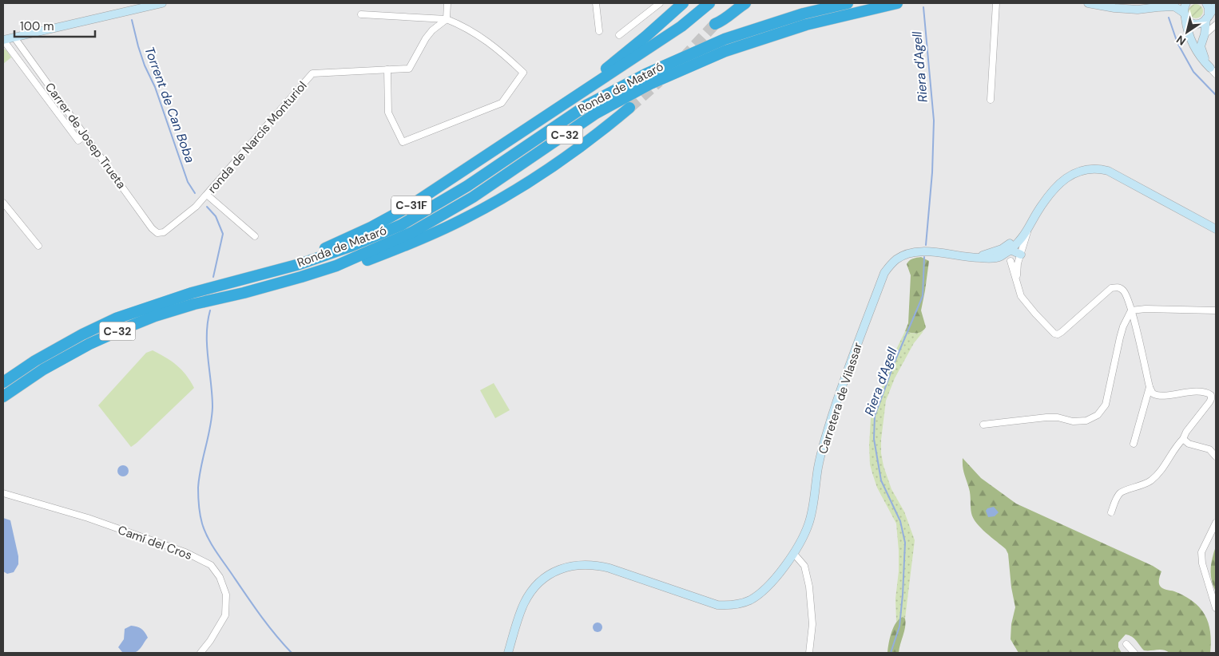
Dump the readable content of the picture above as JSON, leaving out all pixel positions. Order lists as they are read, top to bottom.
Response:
{
  "streets": {
    "highway": ["Ronda de Mataró", "C-32", "C-31F"],
    "street": [
      "Carrer de Josep Trueta",
      "ronda de Narcís Monturiol",
      "Carretera de Vilassar",
      "Camí del Cros"
    ]
  },
  "crossings": [
    ["Ronda de Mataró", "C-31F"],
    ["Carrer de Josep Trueta", "ronda de Narcís Monturiol"]
  ],
  "water": ["Riera d'Agell", "Torrent de Can Boba"],
  "scale_bar": "100 m",
  "north": "bottom left"
}
